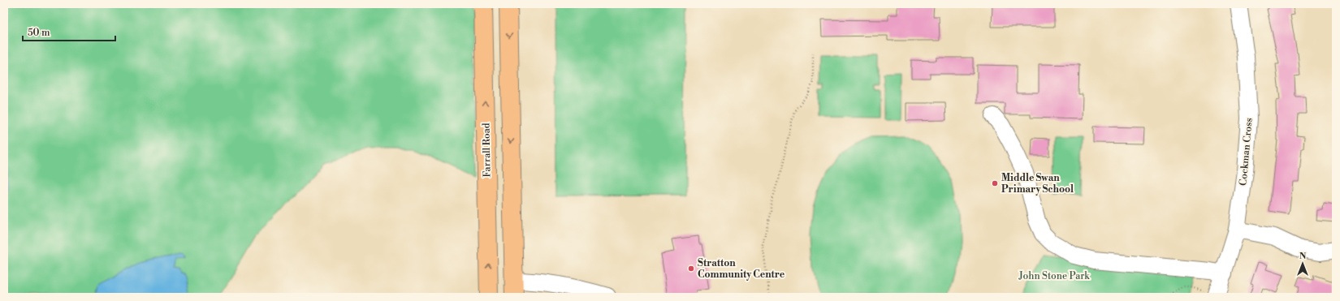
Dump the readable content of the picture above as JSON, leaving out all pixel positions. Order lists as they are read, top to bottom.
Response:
{
  "streets": {
    "main road": ["Farrall Road"],
    "street": ["Cockman Cross"]
  },
  "parks": ["John Stone Park"],
  "places": ["Middle Swan Primary School", "Stratton Community Centre"],
  "scale_bar": "50 m",
  "north": "top"
}
